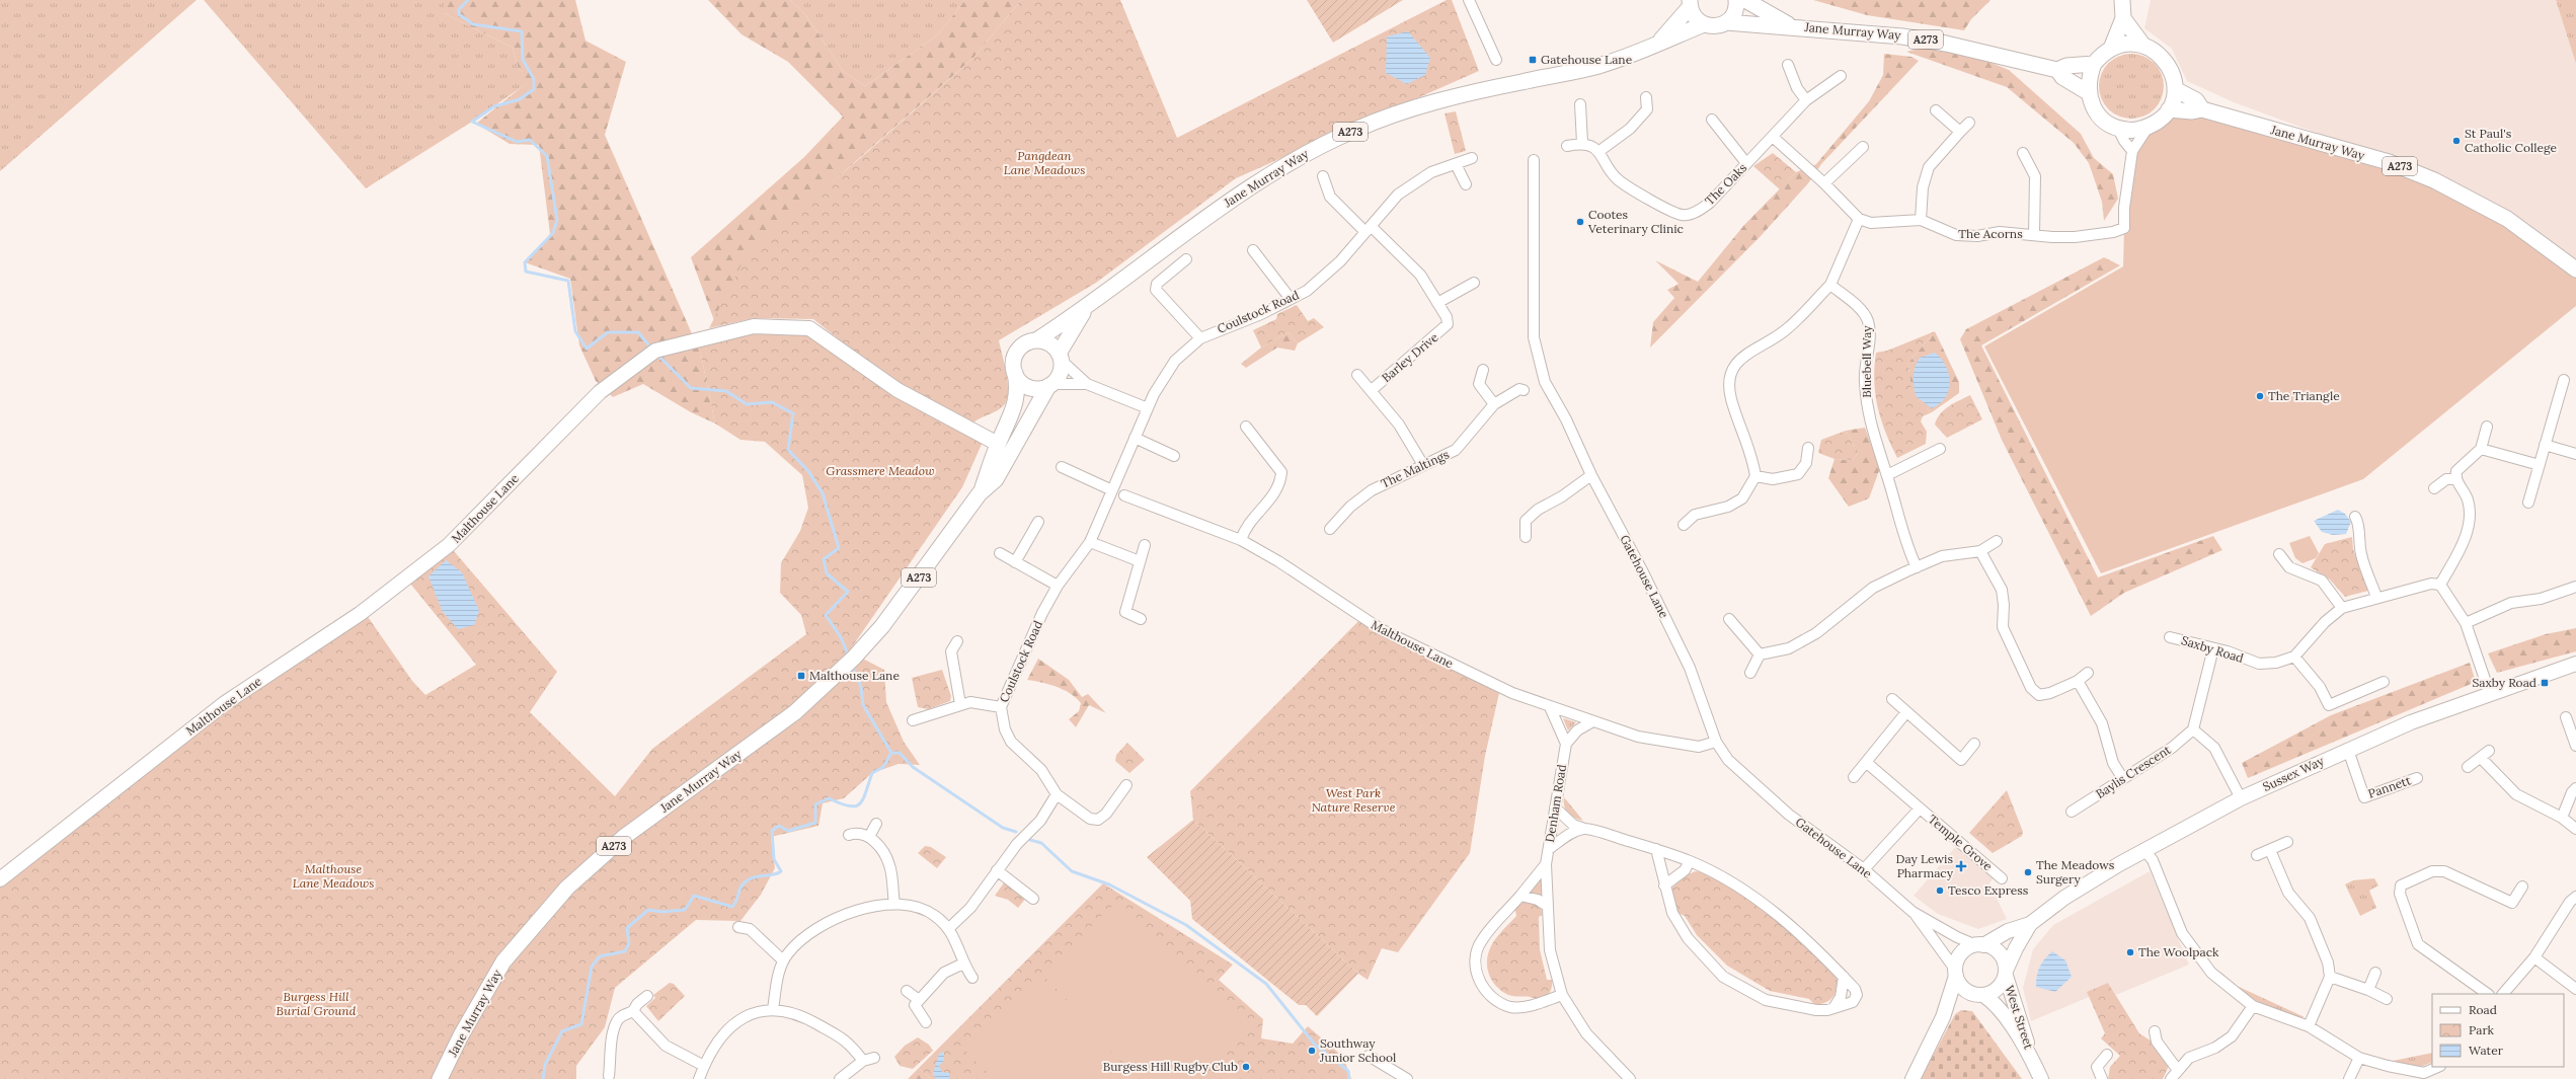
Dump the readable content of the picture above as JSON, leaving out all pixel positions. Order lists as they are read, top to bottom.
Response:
{
  "streets": {
    "main road": ["Jane Murray Way", "A273"],
    "street": [
      "The Oaks",
      "The Acorns",
      "Coulstock Road",
      "Barley Drive",
      "Bluebell Way",
      "The Maltings",
      "Malthouse Lane",
      "Gatehouse Lane",
      "Saxby Road",
      "Baylis Crescent",
      "Sussex Way",
      "Pannett",
      "Denham Road",
      "Temple Grove",
      "West Street"
    ]
  },
  "crossings": [
    ["Jane Murray Way", "A273"],
    ["Jane Murray Way", "Malthouse Lane"],
    ["Coulstock Road", "Barley Drive"],
    ["Barley Drive", "The Maltings"],
    ["Malthouse Lane", "Gatehouse Lane"],
    ["Gatehouse Lane", "Sussex Way"],
    ["Gatehouse Lane", "Temple Grove"],
    ["Gatehouse Lane", "West Street"],
    ["Sussex Way", "Pannett"],
    ["Sussex Way", "West Street"]
  ],
  "parks": [
    "Pangdean Lane Meadows",
    "Grassmere Meadow",
    "West Park Nature Reserve",
    "Malthouse Lane Meadows",
    "Burgess Hill Burial Ground"
  ],
  "places": {
    "transit": ["Gatehouse Lane", "Malthouse Lane", "Saxby Road"],
    "other": [
      "St Paul's Catholic College",
      "Cootes Veterinary Clinic",
      "The Triangle",
      "The Meadows Surgery",
      "Tesco Express",
      "The Woolpack",
      "Southway Junior School",
      "Burgess Hill Rugby Club"
    ],
    "health": ["Day Lewis Pharmacy"]
  },
  "legend": ["Road", "Park", "Water"]
}
